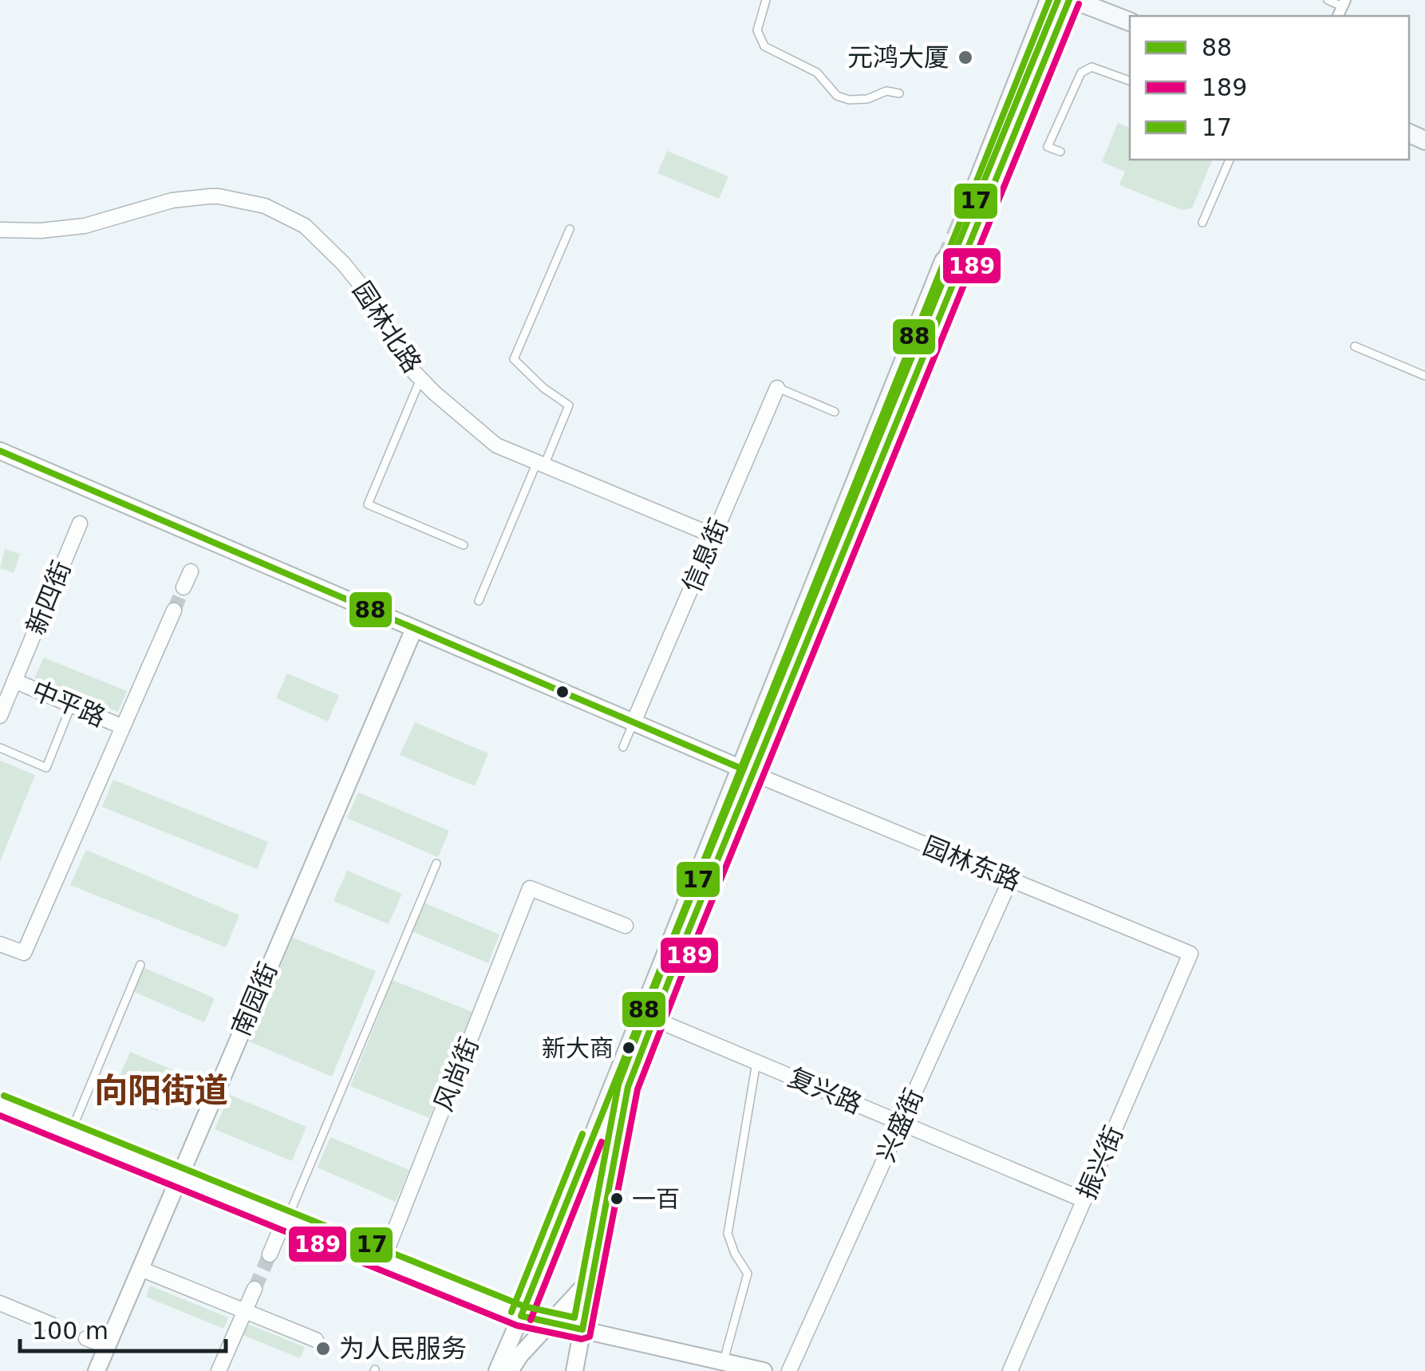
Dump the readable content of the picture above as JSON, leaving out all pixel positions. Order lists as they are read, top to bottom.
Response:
{
  "streets": {
    "street": [
      "园林北路",
      "信息街",
      "新四街",
      "中平路",
      "园林东路",
      "南园街",
      "风尚街",
      "复兴路",
      "兴盛街",
      "振兴街"
    ]
  },
  "crossings": [
    ["园林北路", "信息街"],
    ["新四街", "中平路"],
    ["园林东路", "兴盛街"],
    ["园林东路", "振兴街"],
    ["复兴路", "兴盛街"],
    ["复兴路", "振兴街"]
  ],
  "districts": ["向阳街道"],
  "places": [
    "元鸿大厦",
    "新大商",
    "一百",
    "为人民服务"
  ],
  "lines": ["transit line 88", "transit line 17", "transit line 189"],
  "legend": ["88", "189", "17"],
  "scale_bar": "100 m"
}
